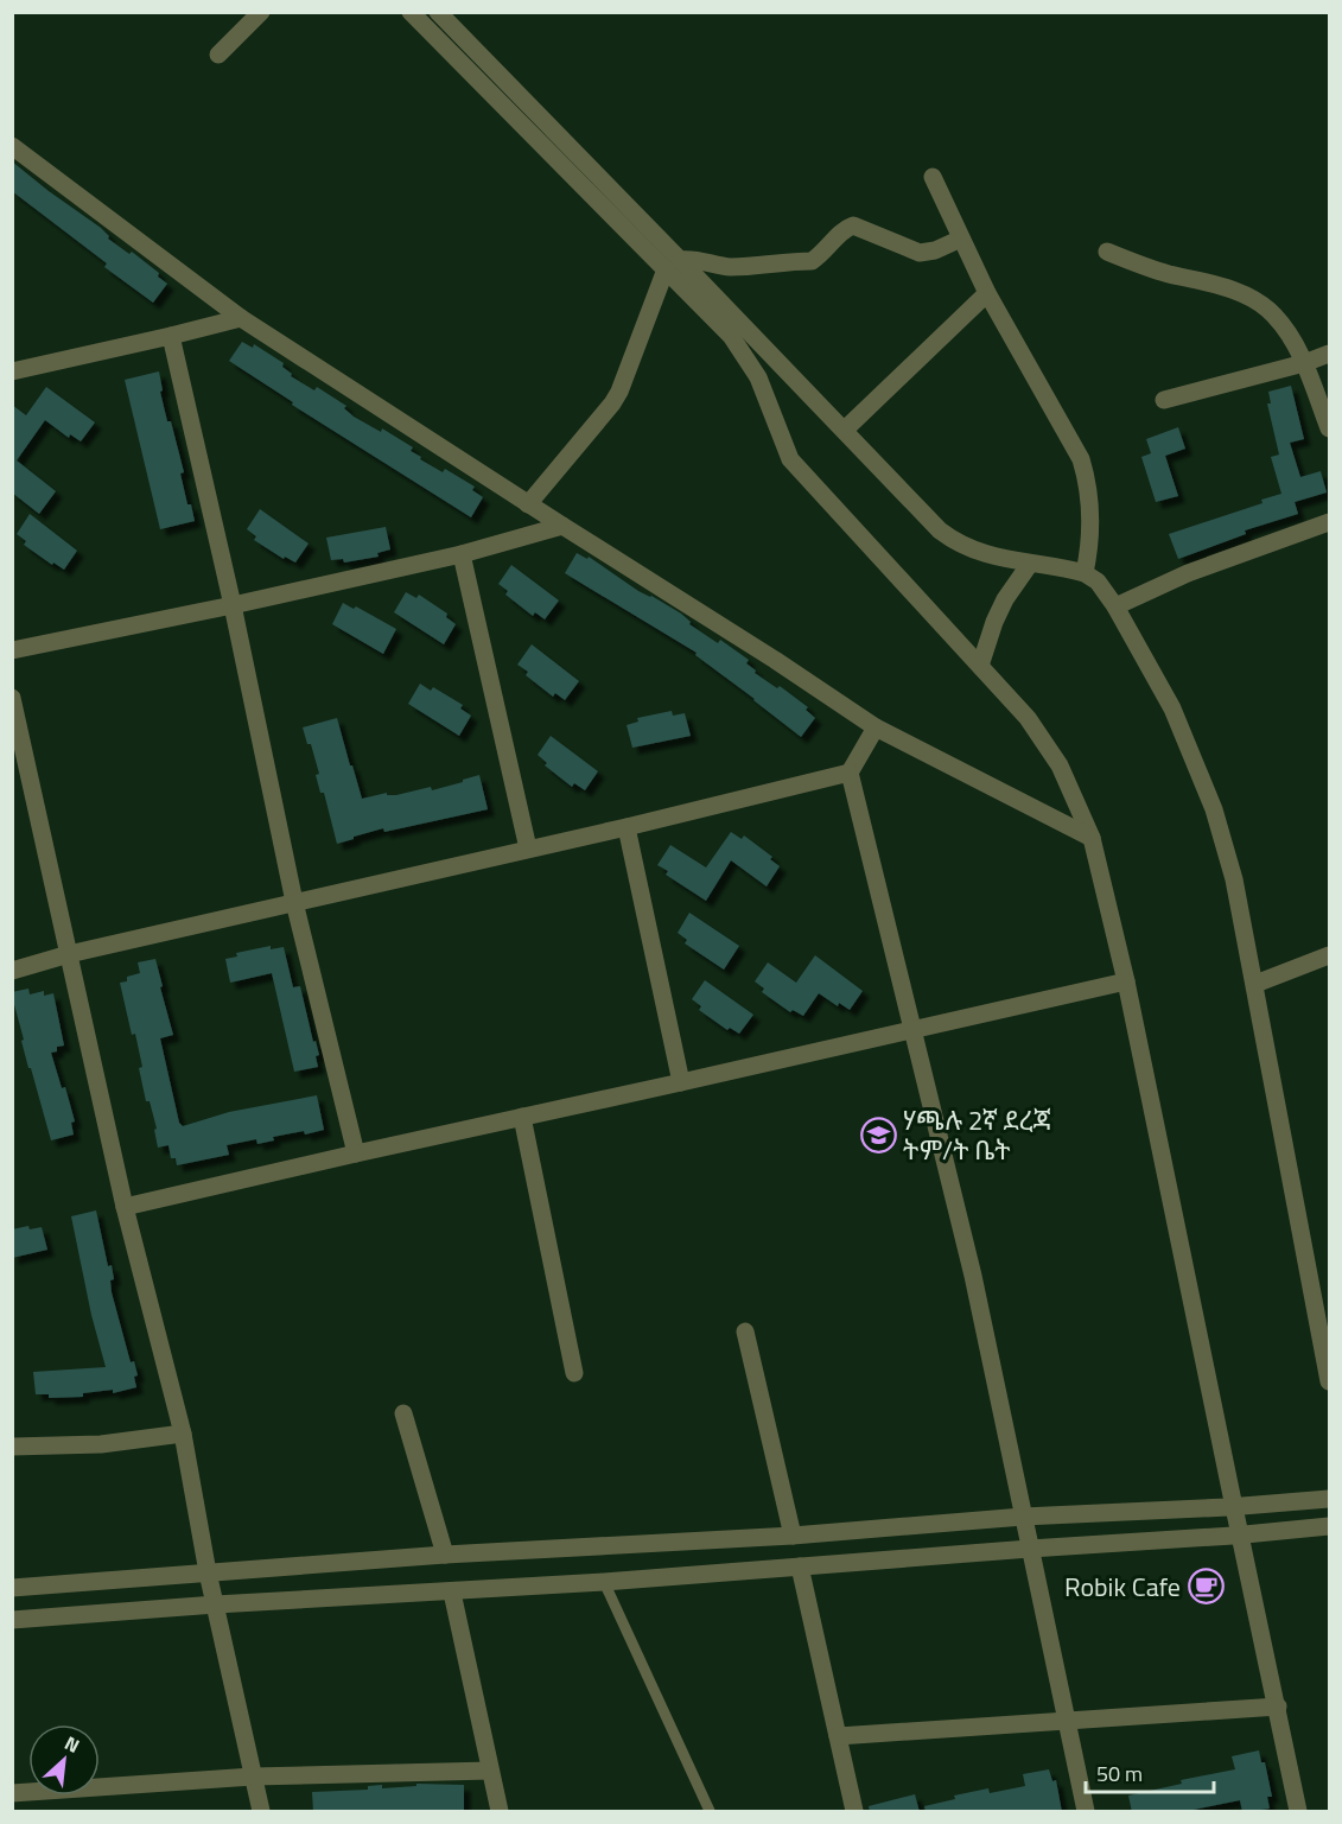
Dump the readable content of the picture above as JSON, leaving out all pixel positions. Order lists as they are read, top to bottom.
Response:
{
  "places": {
    "school or university": ["ሃጫሉ 2ኛ ደረጃ ትም/ት ቤት"],
    "cafe": ["Robik Cafe"]
  },
  "scale_bar": "50 m",
  "north": "top right"
}
